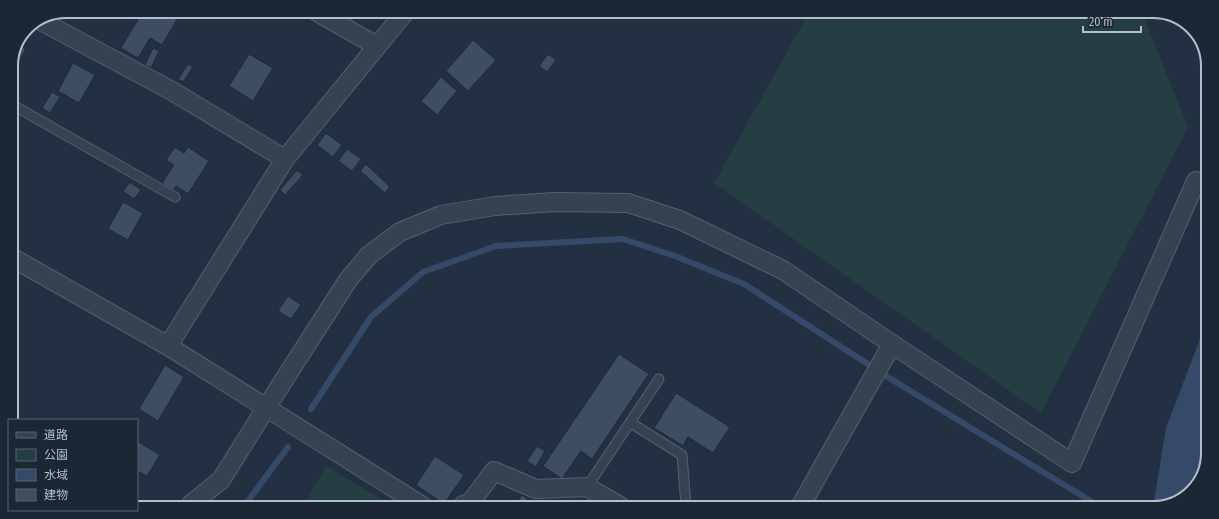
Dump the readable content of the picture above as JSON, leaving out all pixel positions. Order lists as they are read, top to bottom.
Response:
{
  "legend": [
    "道路",
    "公園",
    "水域",
    "建物"
  ],
  "scale_bar": "20 m"
}
